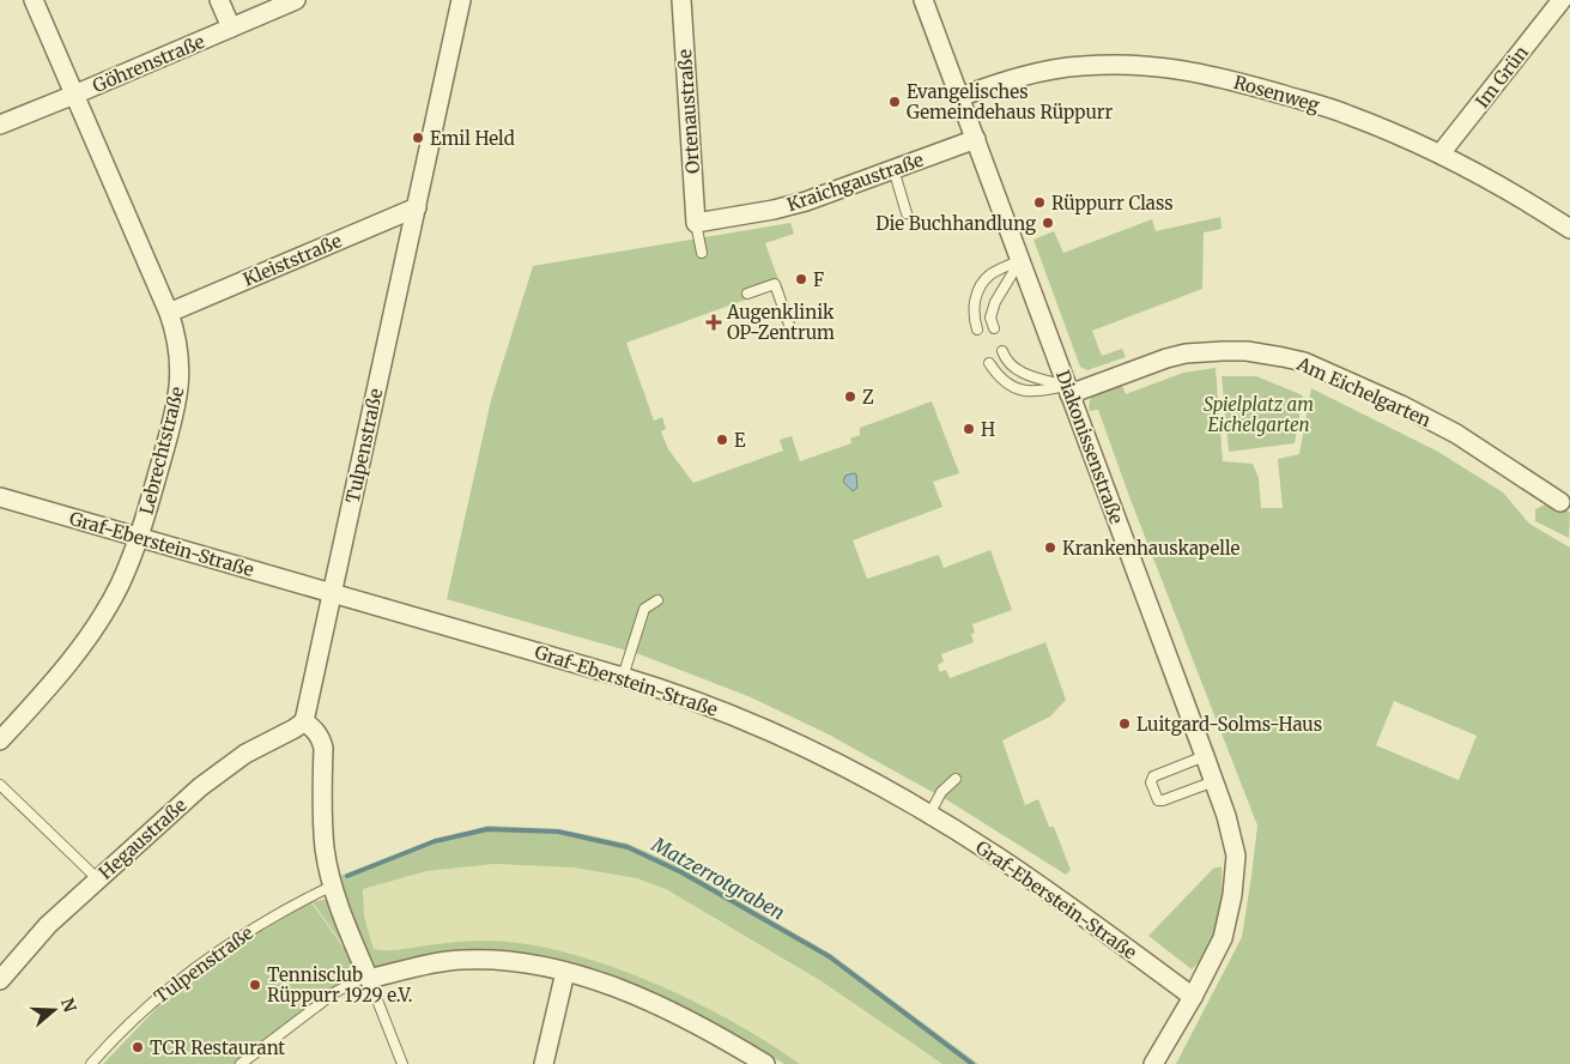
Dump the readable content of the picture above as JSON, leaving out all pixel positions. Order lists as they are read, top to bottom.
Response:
{
  "streets": {
    "street": [
      "Göhrenstraße",
      "Im Grün",
      "Rosenweg",
      "Ortenaustraße",
      "Kraichgaustraße",
      "Kleiststraße",
      "Am Eichelgarten",
      "Tulpenstraße",
      "Diakonissenstraße",
      "Lebrechtstraße",
      "Graf-Eberstein-Straße",
      "Hegaustraße"
    ]
  },
  "crossings": [
    ["Göhrenstraße", "Lebrechtstraße"],
    ["Im Grün", "Rosenweg"],
    ["Rosenweg", "Diakonissenstraße"],
    ["Ortenaustraße", "Kraichgaustraße"],
    ["Kraichgaustraße", "Diakonissenstraße"],
    ["Kleiststraße", "Tulpenstraße"],
    ["Kleiststraße", "Lebrechtstraße"],
    ["Am Eichelgarten", "Diakonissenstraße"],
    ["Tulpenstraße", "Graf-Eberstein-Straße"],
    ["Tulpenstraße", "Hegaustraße"],
    ["Diakonissenstraße", "Graf-Eberstein-Straße"],
    ["Lebrechtstraße", "Graf-Eberstein-Straße"]
  ],
  "water": ["Matzerrotgraben"],
  "parks": ["Spielplatz am Eichelgarten"],
  "places": {
    "other": [
      "Evangelisches Gemeindehaus Rüppurr",
      "Emil Held",
      "Rüppurr Class",
      "Die Buchhandlung",
      "F",
      "Z",
      "H",
      "E",
      "Krankenhauskapelle",
      "Luitgard-Solms-Haus",
      "Tennisclub Rüppurr 1929 e.V.",
      "TCR Restaurant"
    ],
    "health": ["Augenklinik OP-Zentrum"]
  },
  "north": "right"
}
